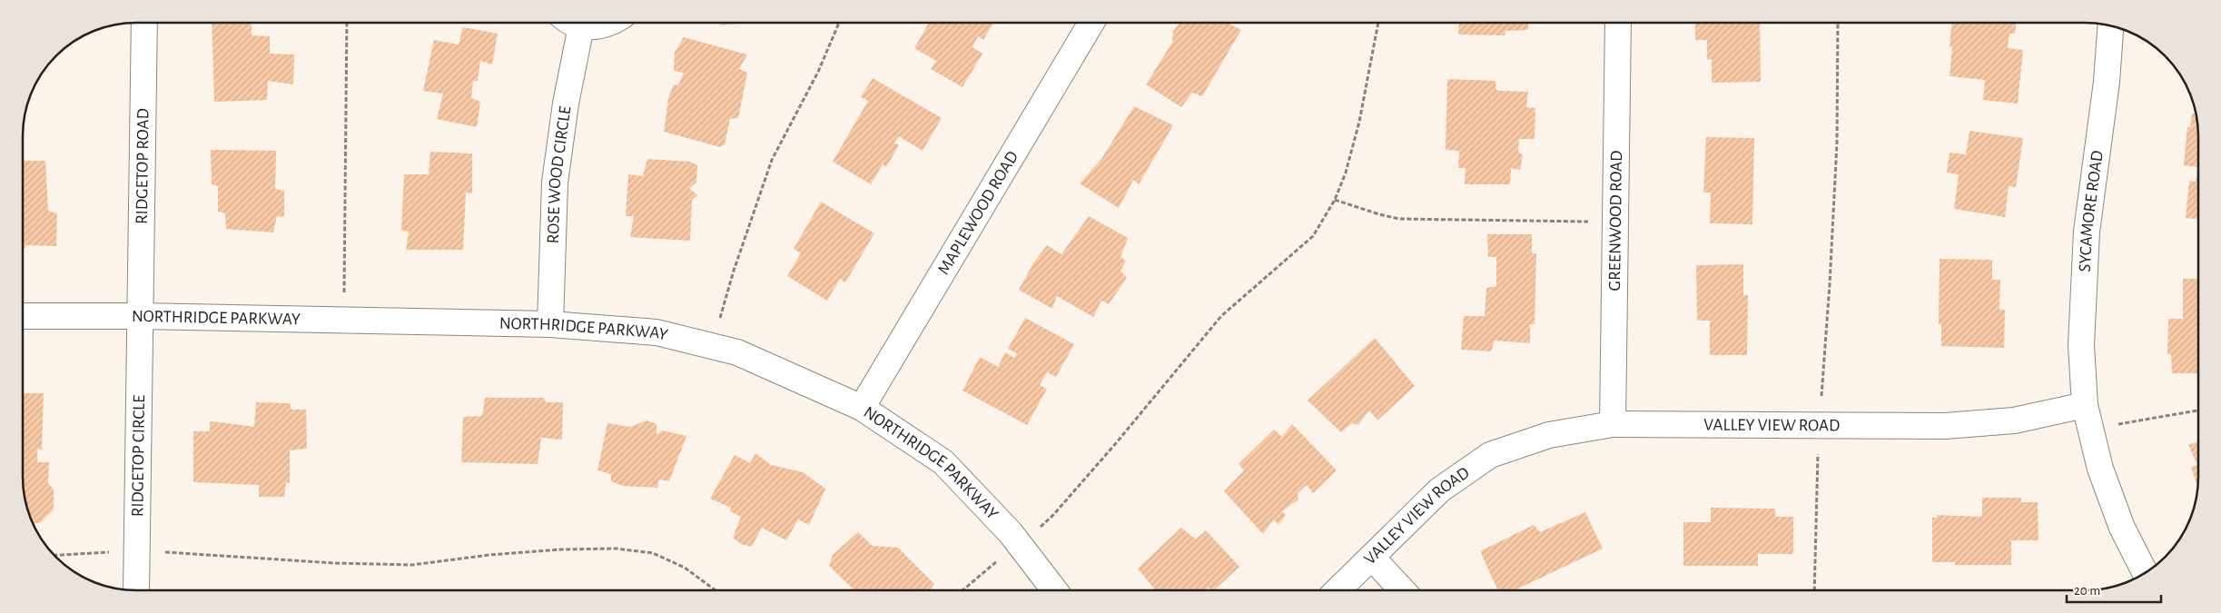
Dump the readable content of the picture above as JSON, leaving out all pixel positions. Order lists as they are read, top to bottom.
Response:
{
  "streets": {
    "street": [
      "RIDGETOP ROAD",
      "ROSE WOOD CIRCLE",
      "SYCAMORE ROAD",
      "MAPLEWOOD ROAD",
      "GREENWOOD ROAD",
      "NORTHRIDGE PARKWAY",
      "VALLEY VIEW ROAD",
      "RIDGETOP CIRCLE"
    ]
  },
  "crossings": [
    ["RIDGETOP ROAD", "NORTHRIDGE PARKWAY"],
    ["RIDGETOP ROAD", "RIDGETOP CIRCLE"],
    ["ROSE WOOD CIRCLE", "NORTHRIDGE PARKWAY"],
    ["SYCAMORE ROAD", "VALLEY VIEW ROAD"],
    ["MAPLEWOOD ROAD", "NORTHRIDGE PARKWAY"],
    ["GREENWOOD ROAD", "VALLEY VIEW ROAD"],
    ["NORTHRIDGE PARKWAY", "RIDGETOP CIRCLE"]
  ],
  "scale_bar": "20 m"
}
